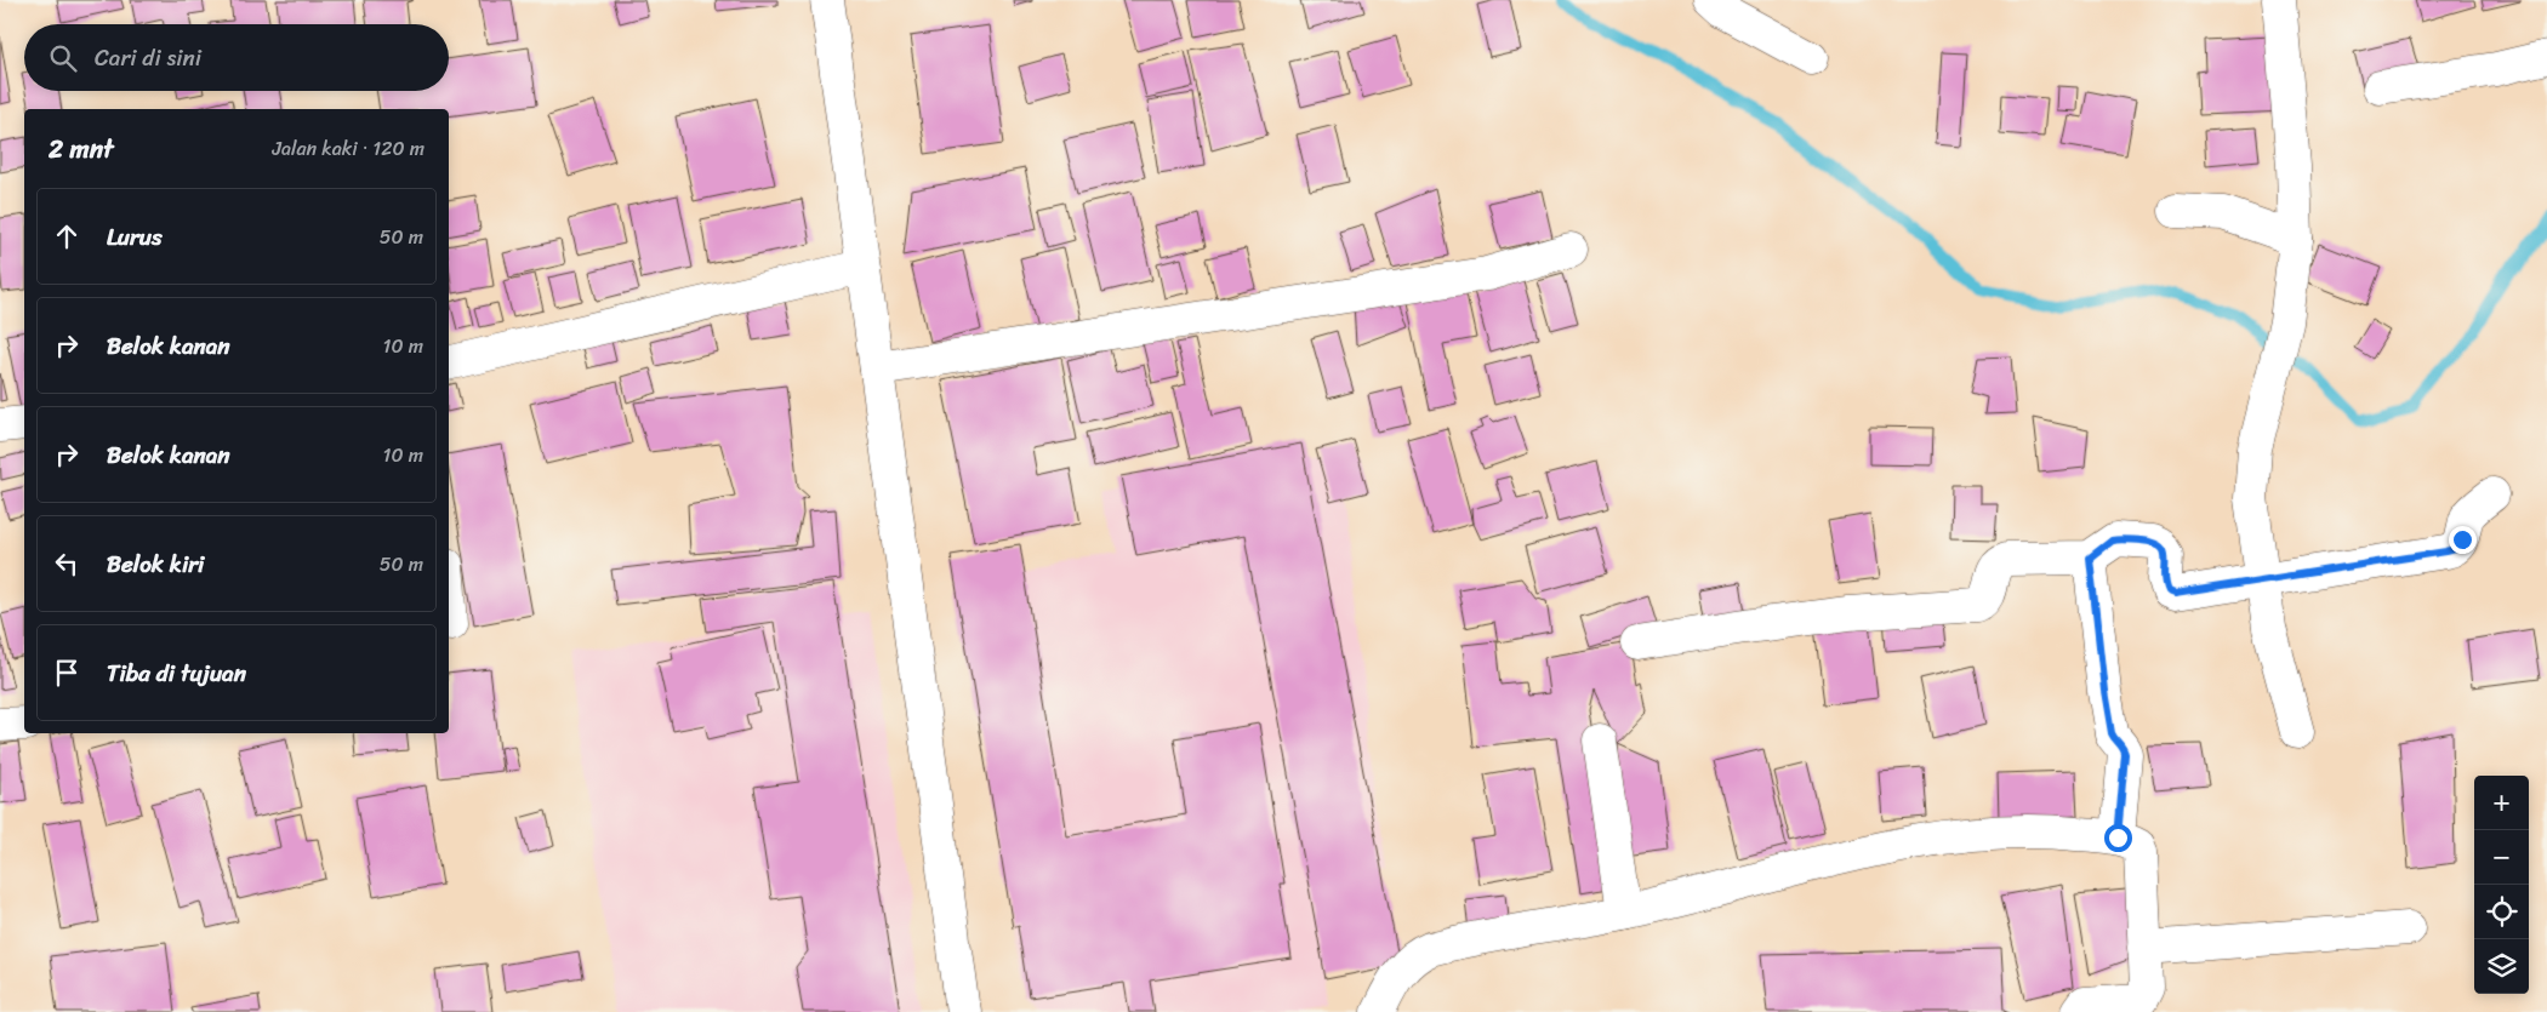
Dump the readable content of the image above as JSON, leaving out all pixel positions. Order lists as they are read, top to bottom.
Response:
{
  "page": {
    "search": "Cari di sini",
    "heading": ["2 mnt", "Jalan kaki · 120 m"],
    "list": [
      ["Lurus", "50 m"],
      ["Belok kanan", "10 m"],
      ["Belok kanan", "10 m"],
      ["Belok kiri", "50 m"],
      "Tiba di tujuan"
    ],
    "map_buttons": ["+", "−"]
  }
}
